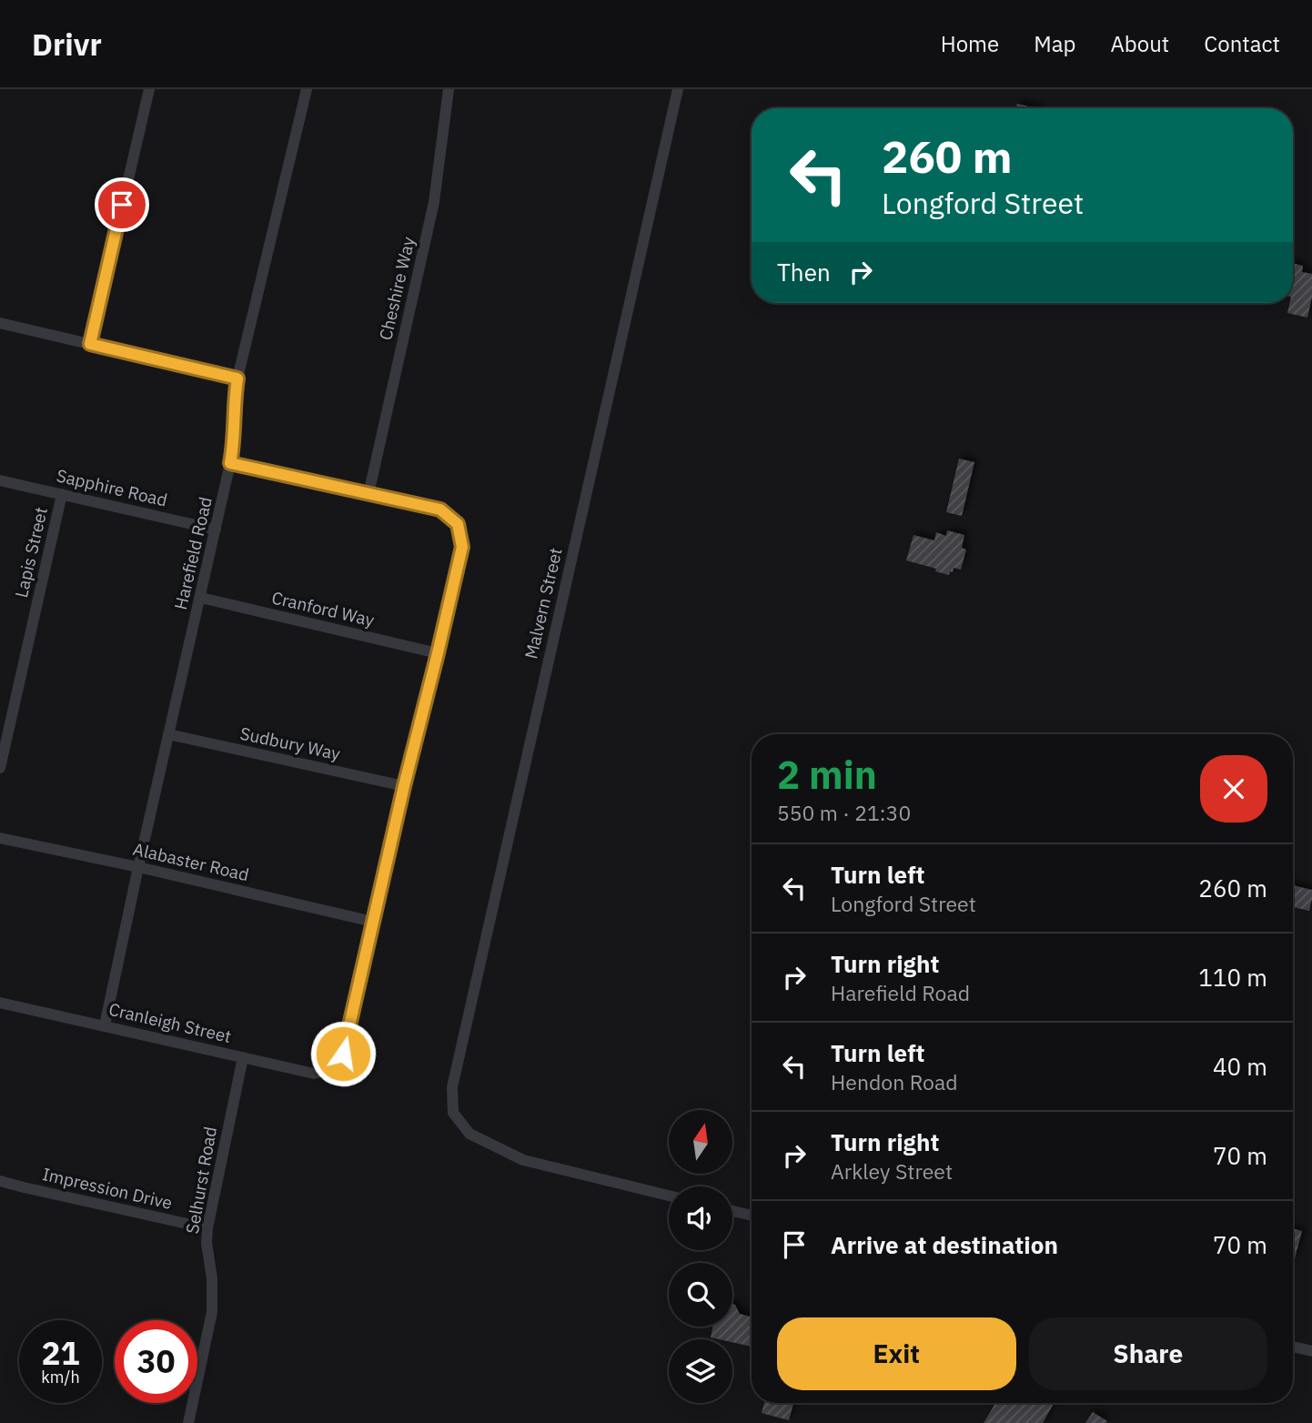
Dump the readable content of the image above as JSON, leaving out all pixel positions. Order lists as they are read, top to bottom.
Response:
{
  "streets": {
    "street": [
      "Cheshire Way",
      "Sapphire Road",
      "Lapis Street",
      "Harefield Road",
      "Malvern Street",
      "Cranford Way",
      "Sudbury Way",
      "Alabaster Road",
      "Cranleigh Street",
      "Selhurst Road",
      "Impression Drive"
    ]
  },
  "crossings": [
    ["Sapphire Road", "Lapis Street"],
    ["Sapphire Road", "Harefield Road"],
    ["Harefield Road", "Cranford Way"],
    ["Harefield Road", "Sudbury Way"],
    ["Harefield Road", "Alabaster Road"],
    ["Harefield Road", "Cranleigh Street"],
    ["Alabaster Road", "Cranleigh Street"],
    ["Cranleigh Street", "Selhurst Road"],
    ["Selhurst Road", "Impression Drive"]
  ],
  "north": "top",
  "page": {
    "header": "Drivr",
    "nav": [
      "Home",
      "Map",
      "About",
      "Contact"
    ],
    "turn": ["260 m", "Longford Street"],
    "then": "Then",
    "heading": ["2 min", "550 m · 21:30"],
    "list": [
      {
        "name": "Turn left",
        "note": "Longford Street",
        "value": "260 m"
      },
      {
        "name": "Turn right",
        "note": "Harefield Road",
        "value": "110 m"
      },
      {
        "name": "Turn left",
        "note": "Hendon Road",
        "value": "40 m"
      },
      {
        "name": "Turn right",
        "note": "Arkley Street",
        "value": "70 m"
      },
      {
        "name": "Arrive at destination",
        "value": "70 m"
      }
    ],
    "buttons": ["Exit", "Share"],
    "speed": "21 km/h",
    "limit": "30"
  }
}
